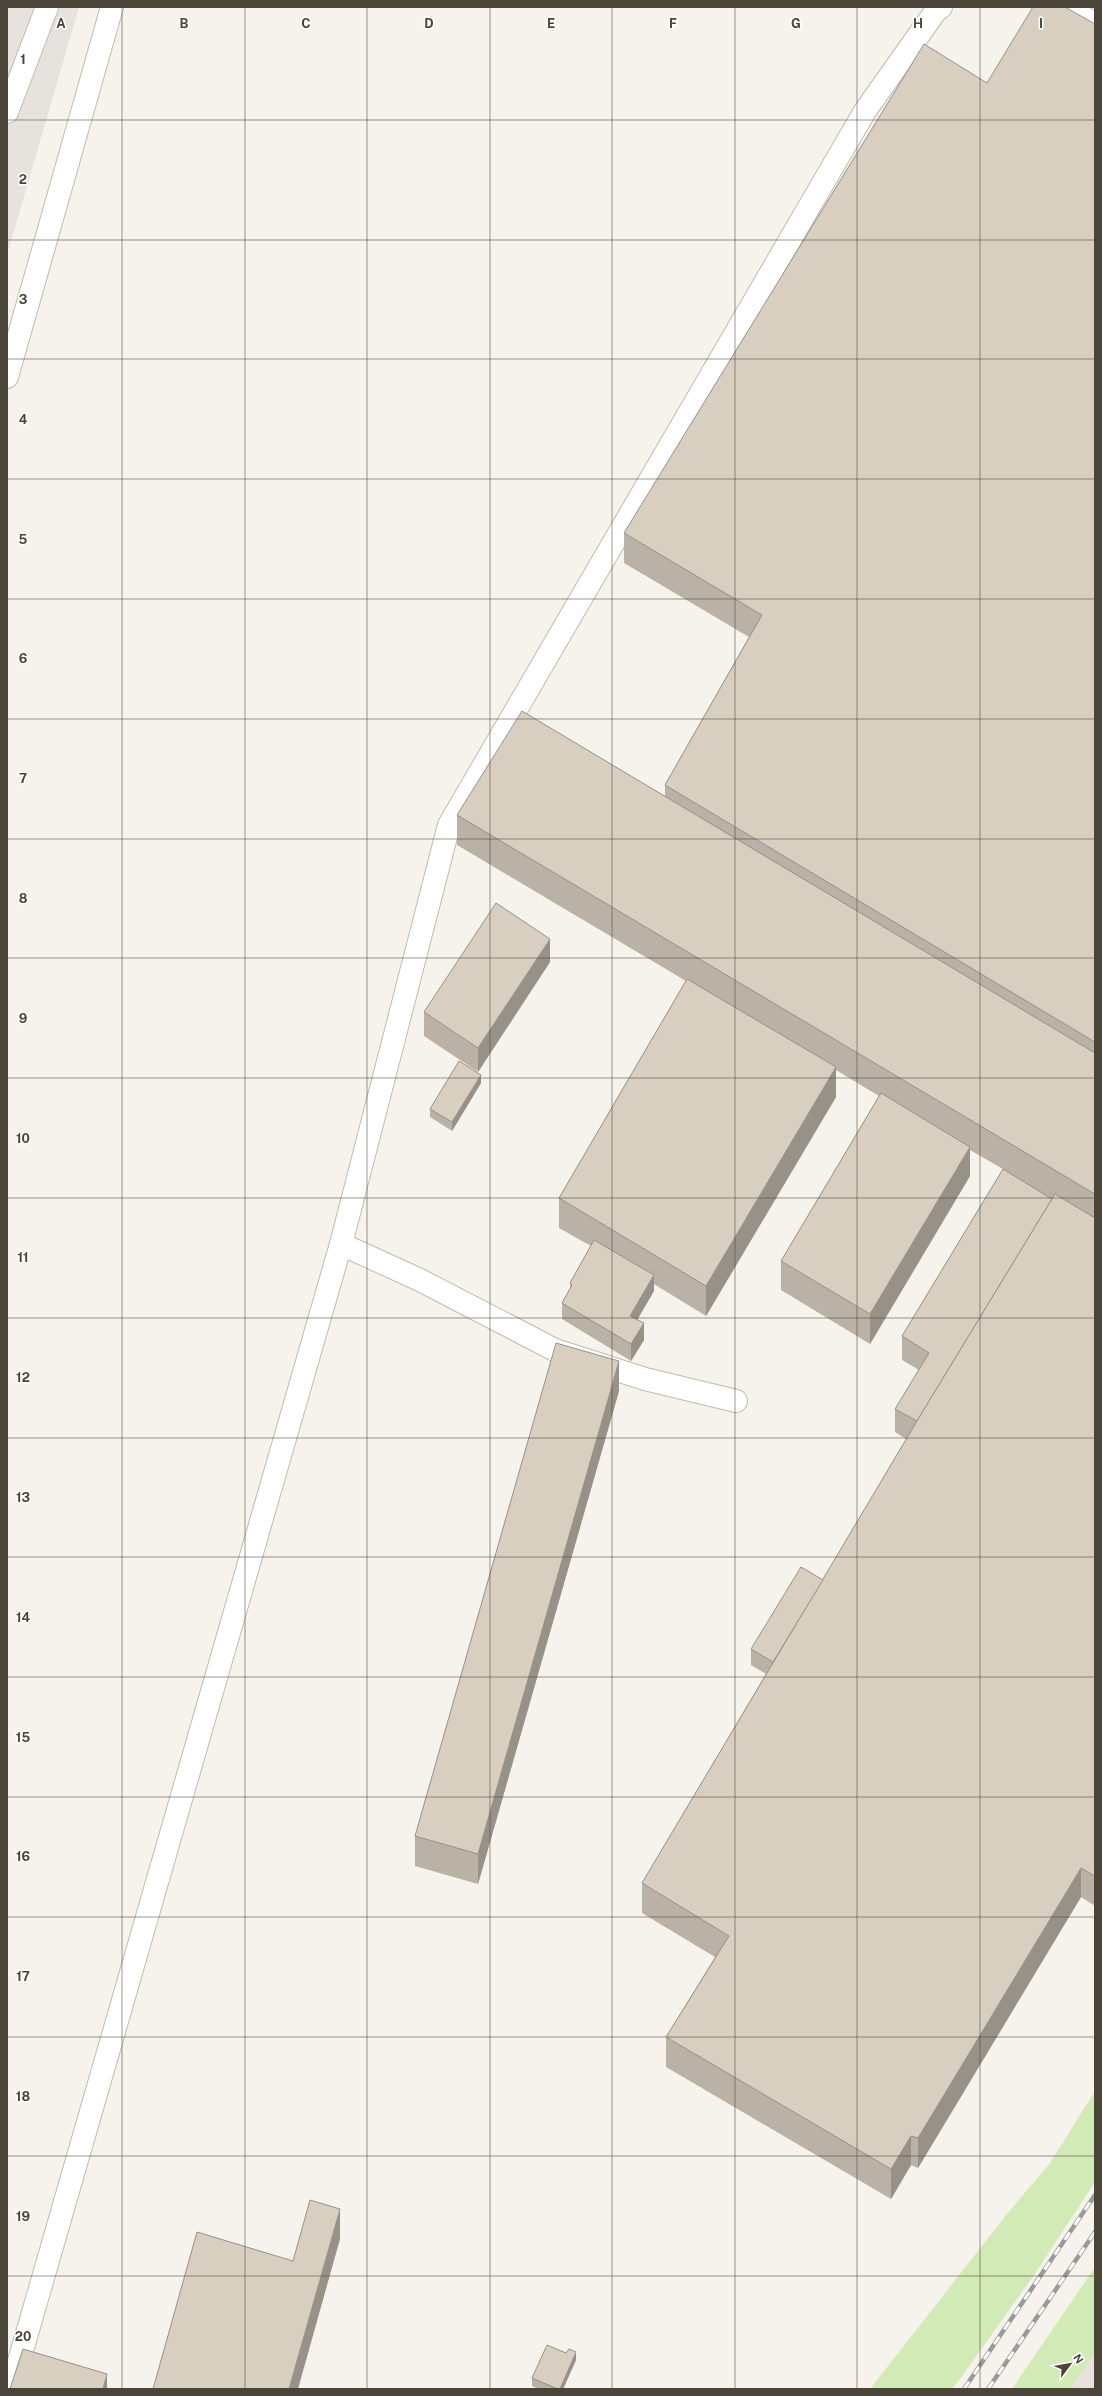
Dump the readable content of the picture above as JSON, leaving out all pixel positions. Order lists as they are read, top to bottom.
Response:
{
  "north": "top right",
  "grid": {
    "columns": [
      "A",
      "B",
      "C",
      "D",
      "E",
      "F",
      "G",
      "H",
      "I"
    ],
    "rows": [
      "1",
      "2",
      "3",
      "4",
      "5",
      "6",
      "7",
      "8",
      "9",
      "10",
      "11",
      "12",
      "13",
      "14",
      "15",
      "16",
      "17",
      "18",
      "19",
      "20"
    ]
  }
}
